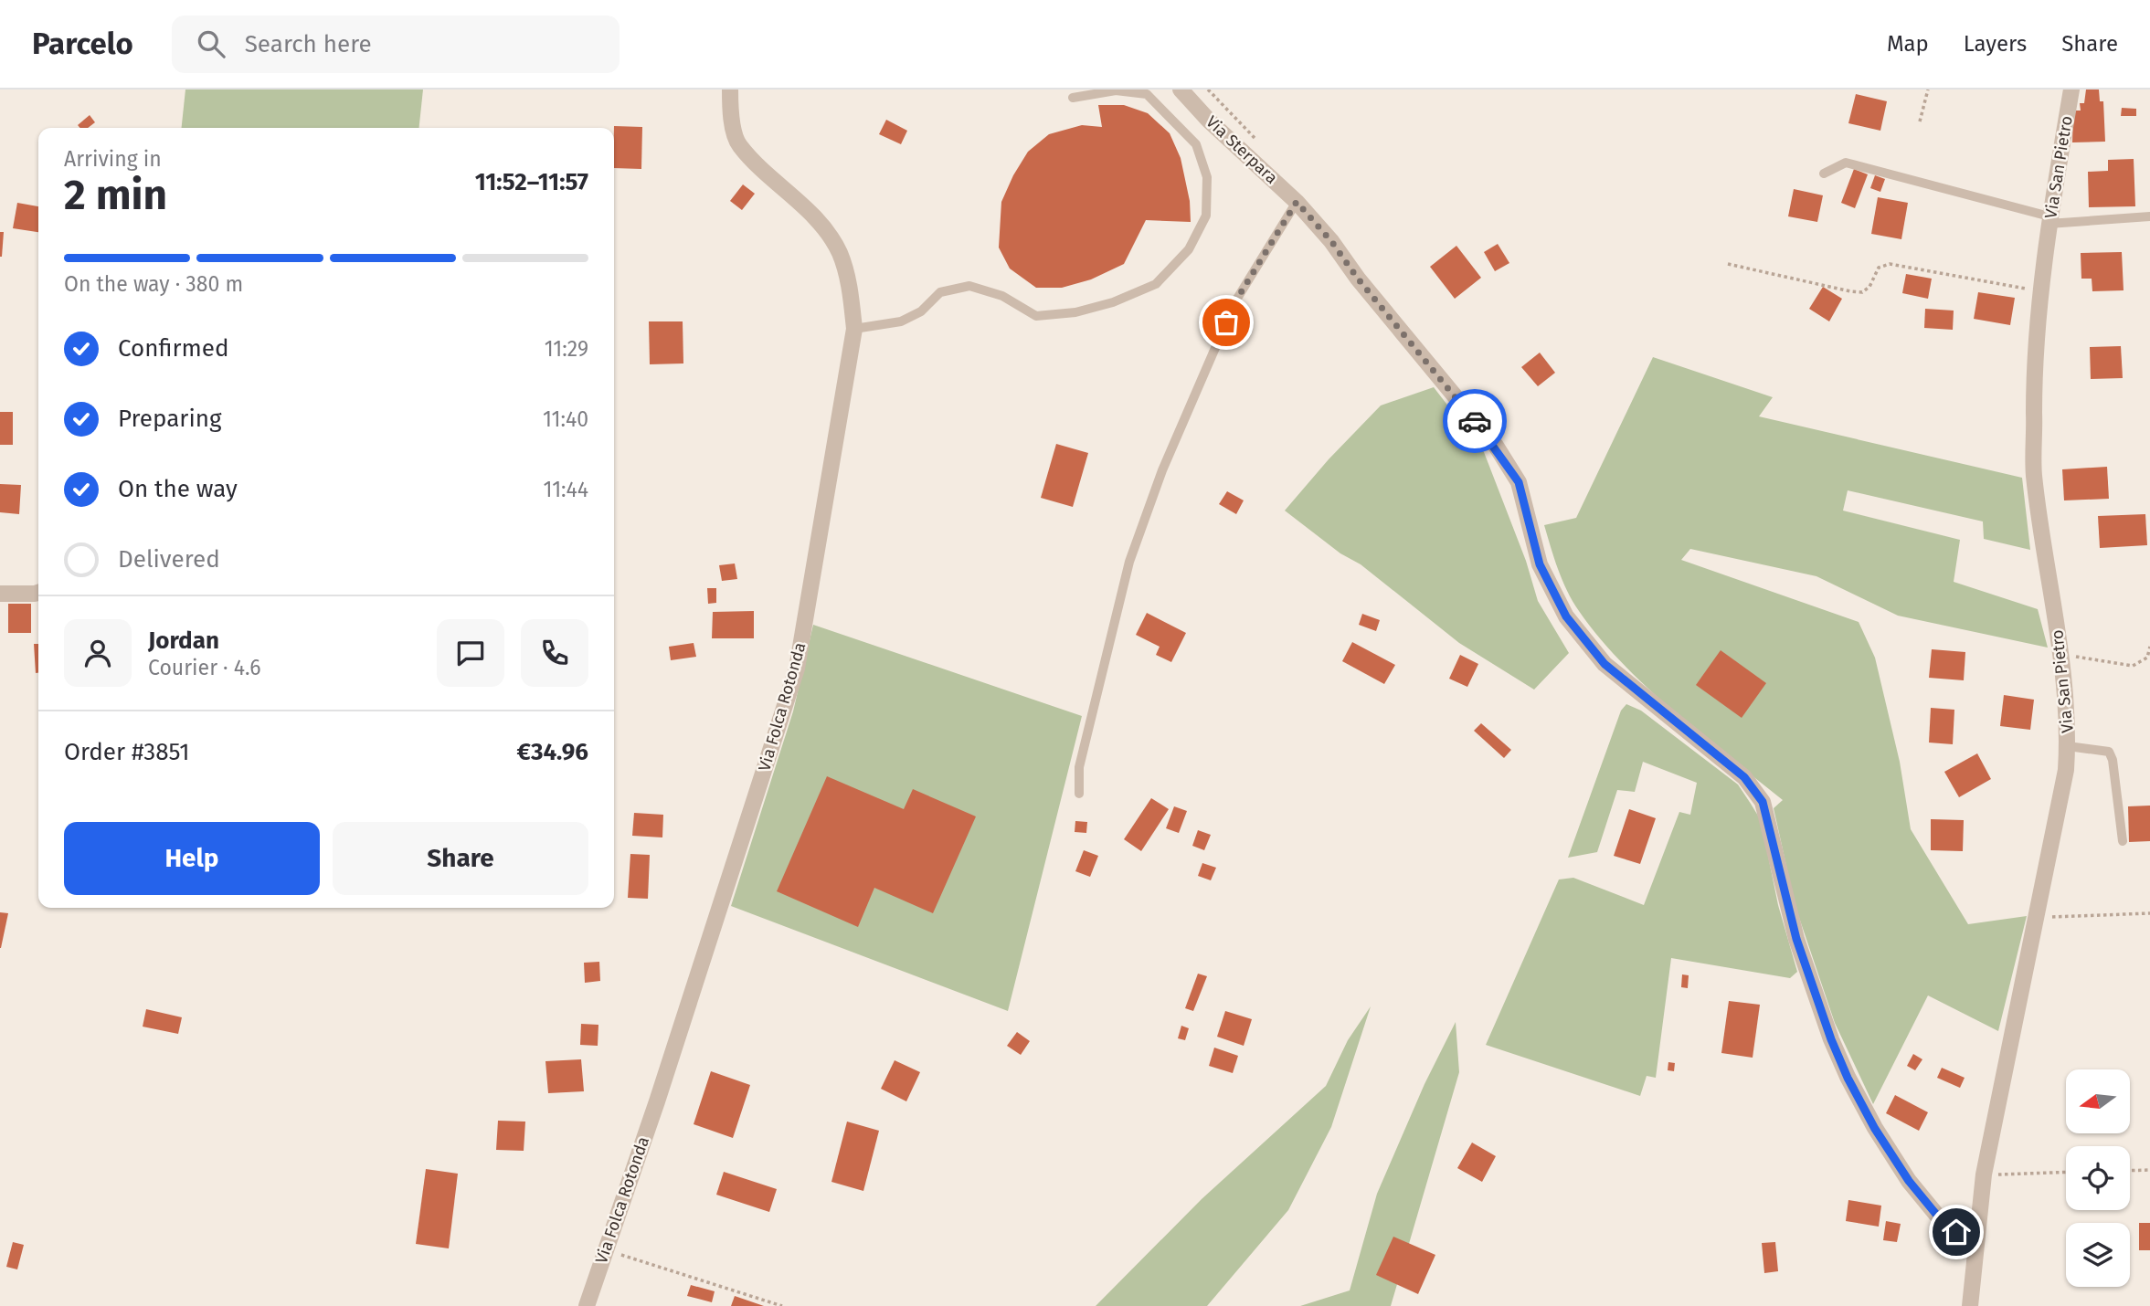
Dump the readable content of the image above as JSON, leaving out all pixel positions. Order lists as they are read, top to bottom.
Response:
{
  "streets": {
    "street": ["Via Sterpara", "Via San Pietro", "Via Folca Rotonda"]
  },
  "crossings": [
    ["Via Sterpara", "Via San Pietro"]
  ],
  "north": "left",
  "page": {
    "header": "Parcelo",
    "search": "Search here",
    "nav": ["Map", "Layers", "Share"],
    "heading": ["2 min", "Arriving in", "11:52–11:57"],
    "panel": [
      "Jordan",
      "Courier · 4.6",
      "Order #3851",
      "€34.96"
    ],
    "bar": "On the way · 380 m",
    "list": [
      ["Confirmed", "11:29"],
      ["Preparing", "11:40"],
      ["On the way", "11:44"],
      "Delivered"
    ],
    "buttons": ["Help", "Share"]
  }
}
